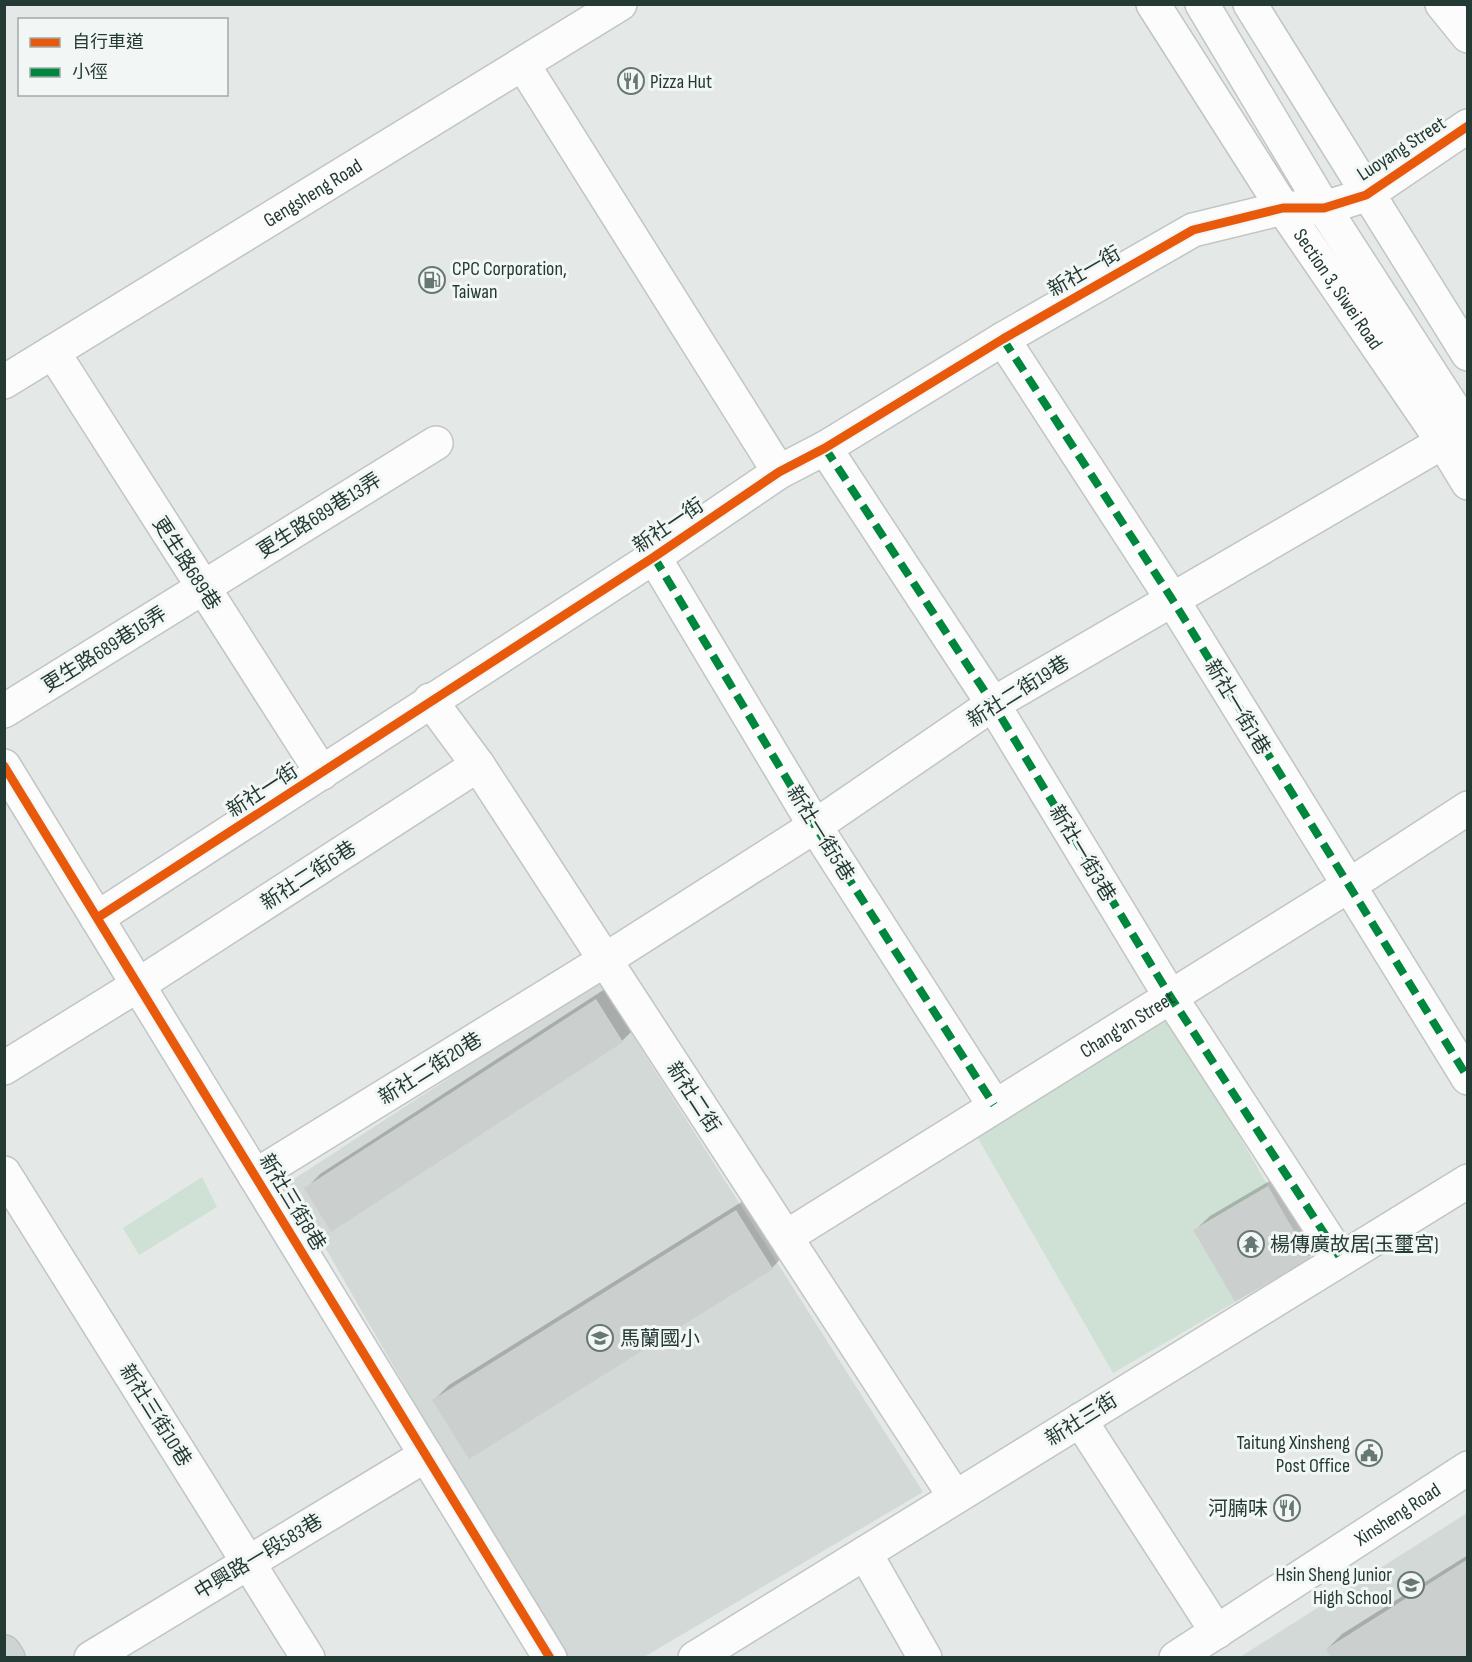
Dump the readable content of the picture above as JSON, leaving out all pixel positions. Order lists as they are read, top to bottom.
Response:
{
  "streets": {
    "street": [
      "Luoyang Street",
      "Gengsheng Road",
      "新社一街",
      "Section 3, Siwei Road",
      "更生路689巷13弄",
      "更生路689巷",
      "更生路689巷16弄",
      "新社二街19巷",
      "新社一街1巷",
      "新社一街5巷",
      "新社一街3巷",
      "新社二街6巷",
      "Chang'an Street",
      "新社二街20巷",
      "新社二街",
      "新社三街8巷",
      "新社三街10巷",
      "新社三街",
      "Xinsheng Road",
      "中興路一段583巷"
    ]
  },
  "crossings": [
    ["Luoyang Street", "新社一街"],
    ["Luoyang Street", "Section 3, Siwei Road"],
    ["Gengsheng Road", "更生路689巷"],
    ["新社一街", "Section 3, Siwei Road"],
    ["新社一街", "更生路689巷"],
    ["新社一街", "新社一街1巷"],
    ["新社一街", "新社一街5巷"],
    ["新社一街", "新社一街3巷"],
    ["新社一街", "新社二街"],
    ["新社一街", "新社三街8巷"],
    ["Section 3, Siwei Road", "新社二街19巷"],
    ["更生路689巷13弄", "更生路689巷"],
    ["更生路689巷13弄", "更生路689巷16弄"],
    ["更生路689巷", "更生路689巷16弄"],
    ["新社二街19巷", "新社一街1巷"],
    ["新社二街19巷", "新社一街5巷"],
    ["新社二街19巷", "新社一街3巷"],
    ["新社二街19巷", "新社二街20巷"],
    ["新社二街19巷", "新社二街"],
    ["新社一街1巷", "Chang'an Street"],
    ["新社一街5巷", "Chang'an Street"],
    ["新社一街3巷", "Chang'an Street"],
    ["新社一街3巷", "新社三街"],
    ["新社二街6巷", "新社二街"],
    ["新社二街6巷", "新社三街8巷"],
    ["Chang'an Street", "新社二街"],
    ["新社二街20巷", "新社二街"],
    ["新社二街20巷", "新社三街8巷"],
    ["新社二街", "新社三街"],
    ["新社三街8巷", "中興路一段583巷"],
    ["新社三街10巷", "中興路一段583巷"]
  ],
  "places": {
    "restaurant": ["Pizza Hut", "河腩味"],
    "fuel station": ["CPC Corporation, Taiwan"],
    "temple": ["楊傳廣故居(玉璽宮)"],
    "school or university": ["馬蘭國小", "Hsin Sheng Junior High School"],
    "public building": ["Taitung Xinsheng Post Office"]
  },
  "legend": ["自行車道", "小徑"]
}
